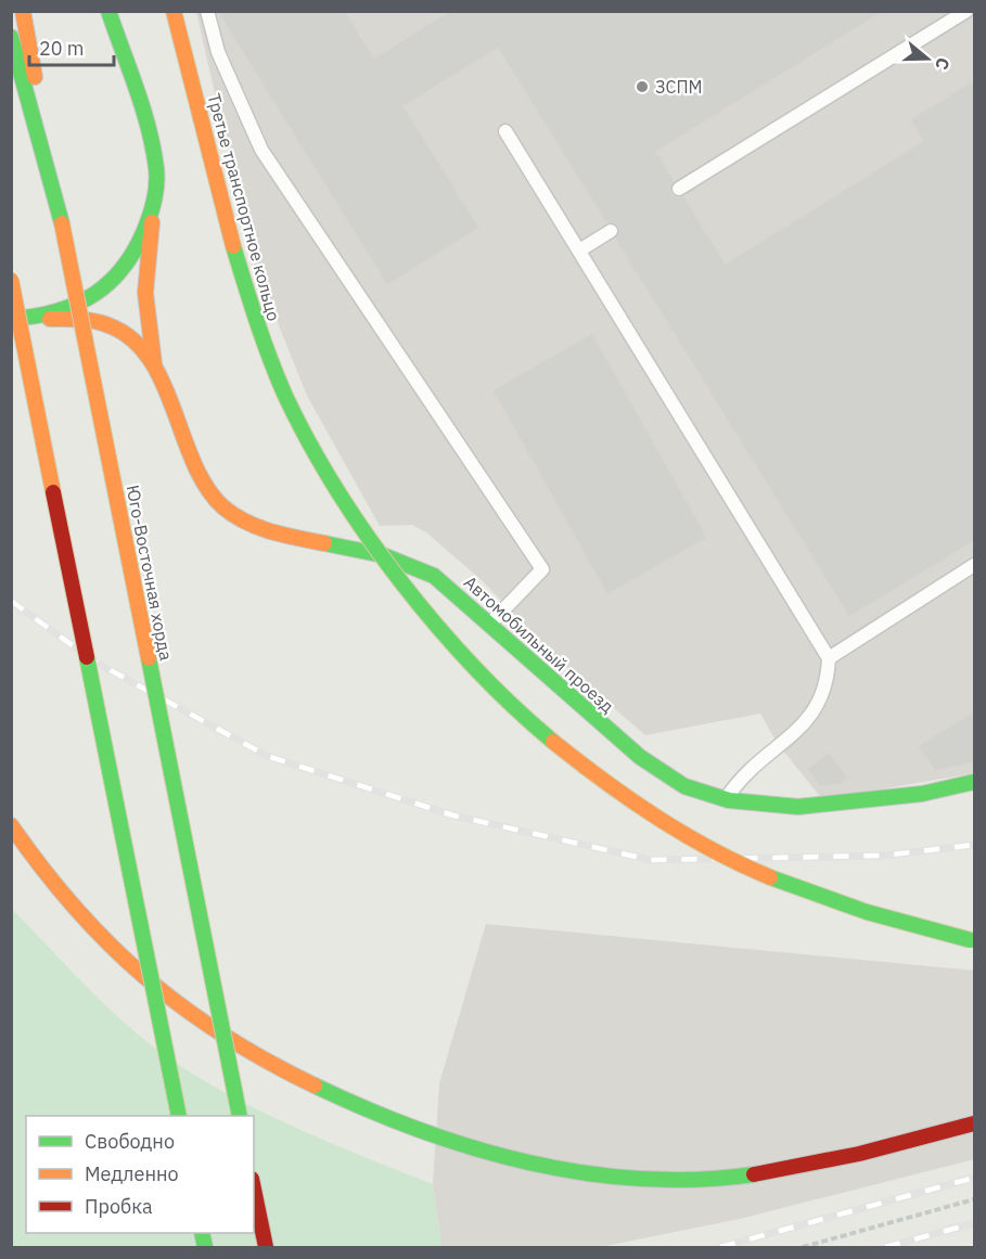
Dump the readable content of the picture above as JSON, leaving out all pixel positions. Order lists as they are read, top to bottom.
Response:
{
  "streets": {
    "main road": ["Третье транспортное кольцо", "Юго-Восточная хорда", "Автомобильный проезд"]
  },
  "places": ["ЗСПМ"],
  "legend": ["Свободно", "Медленно", "Пробка"],
  "scale_bar": "20 m",
  "north": "right"
}
